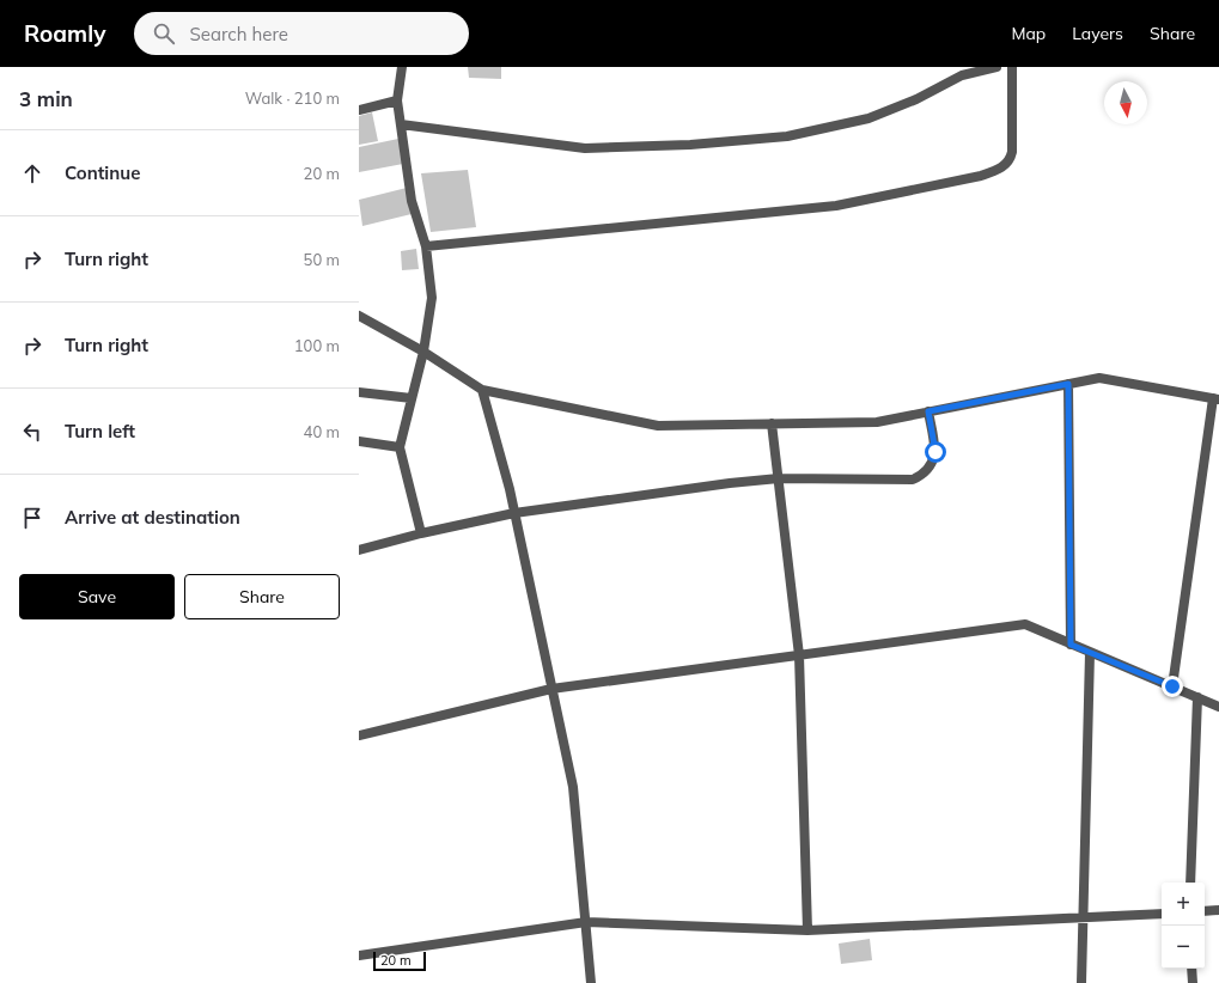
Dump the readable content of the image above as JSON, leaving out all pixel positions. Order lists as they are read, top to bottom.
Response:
{
  "scale_bar": "20 m",
  "north": "bottom",
  "page": {
    "header": "Roamly",
    "search": "Search here",
    "nav": ["Map", "Layers", "Share"],
    "heading": ["3 min", "Walk · 210 m"],
    "list": [
      ["Continue", "20 m"],
      ["Turn right", "50 m"],
      ["Turn right", "100 m"],
      ["Turn left", "40 m"],
      "Arrive at destination"
    ],
    "buttons": ["Save", "Share"],
    "map_buttons": ["+", "−"],
    "scale": "20 m"
  }
}
